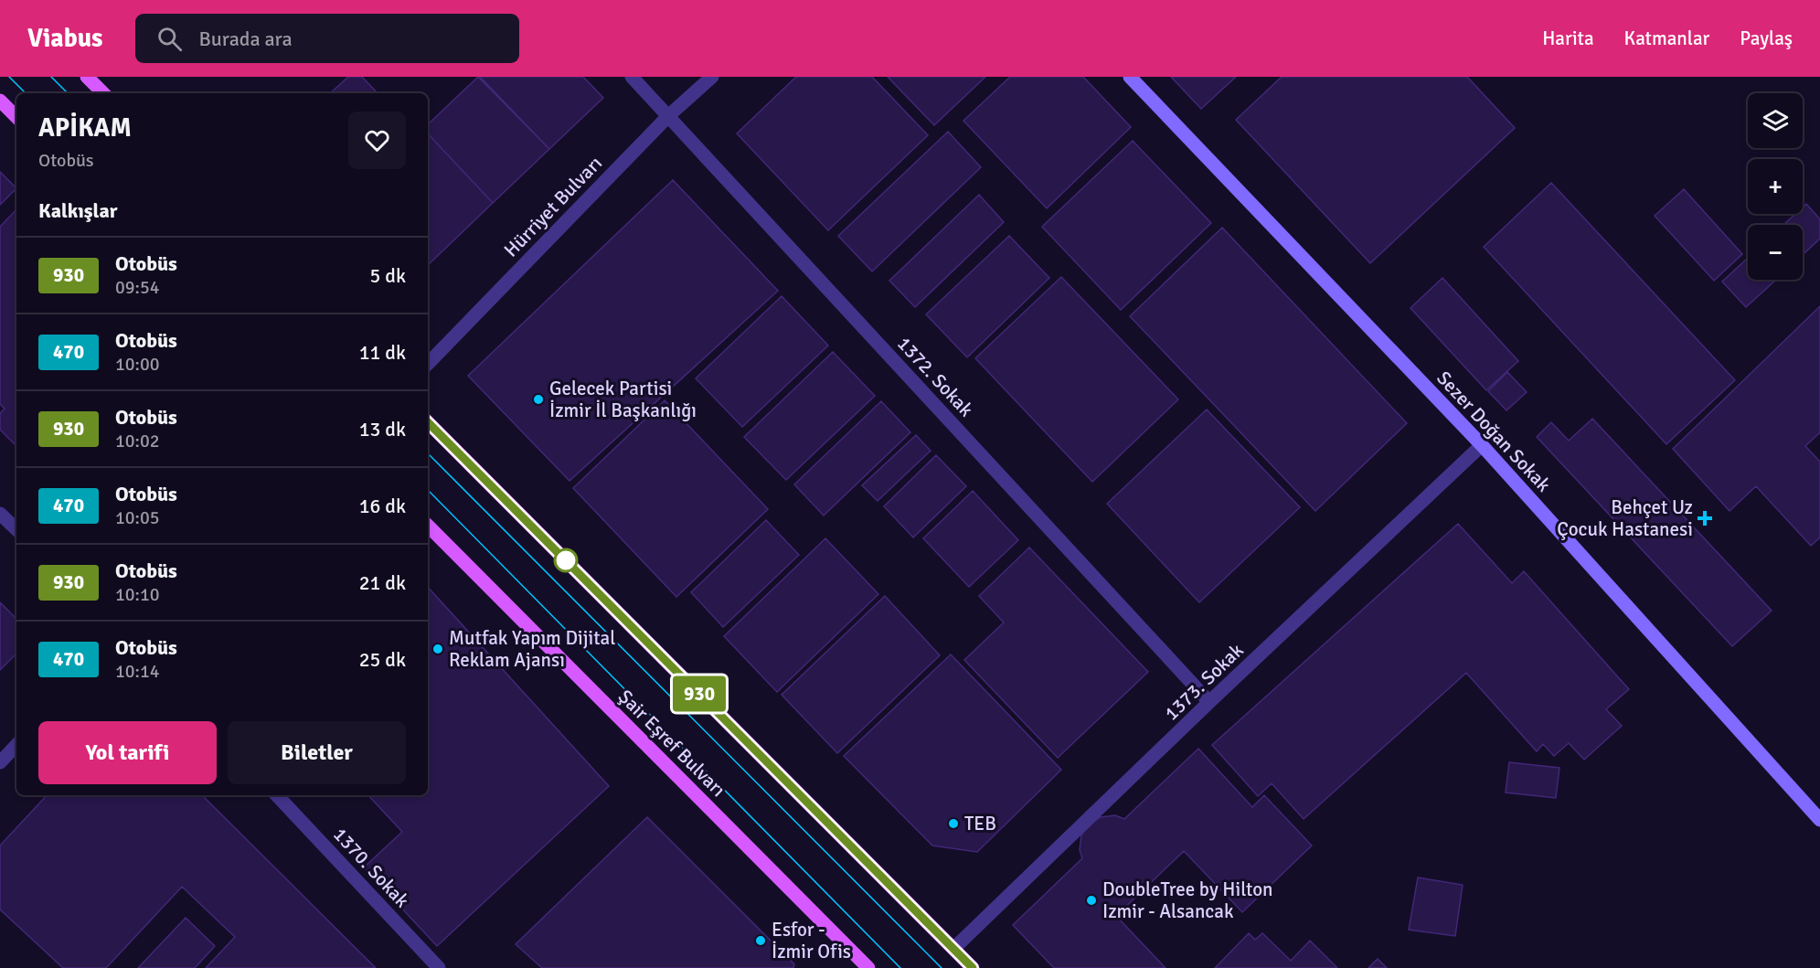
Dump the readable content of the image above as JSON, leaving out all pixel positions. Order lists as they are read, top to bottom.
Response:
{
  "streets": {
    "main road": ["Şair Eşref Bulvarı"],
    "street": [
      "Hürriyet Bulvarı",
      "1372. Sokak",
      "Sezer Doğan Sokak",
      "1373. Sokak",
      "1370. Sokak"
    ]
  },
  "crossings": [
    ["Hürriyet Bulvarı", "1372. Sokak"],
    ["1372. Sokak", "1373. Sokak"],
    ["Sezer Doğan Sokak", "1373. Sokak"]
  ],
  "places": {
    "other": [
      "Gelecek Partisi İzmir İl Başkanlığı",
      "Mutfak Yapım Dijital Reklam Ajansı",
      "TEB",
      "DoubleTree by Hilton Izmir - Alsancak",
      "Esfor - İzmir Ofis"
    ],
    "health": ["Behçet Uz Çocuk Hastanesi"]
  },
  "lines": ["bus line 930"],
  "page": {
    "header": "Viabus",
    "search": "Burada ara",
    "nav": ["Harita", "Katmanlar", "Paylaş"],
    "on_map": "930",
    "map_buttons": ["+", "−"],
    "heading": [
      ["APİKAM", "Otobüs"],
      "Kalkışlar"
    ],
    "list": [
      {
        "mark": "930",
        "name": "Otobüs",
        "note": "09:54",
        "value": "5 dk"
      },
      {
        "mark": "470",
        "name": "Otobüs",
        "note": "10:00",
        "value": "11 dk"
      },
      {
        "mark": "930",
        "name": "Otobüs",
        "note": "10:02",
        "value": "13 dk"
      },
      {
        "mark": "470",
        "name": "Otobüs",
        "note": "10:05",
        "value": "16 dk"
      },
      {
        "mark": "930",
        "name": "Otobüs",
        "note": "10:10",
        "value": "21 dk"
      },
      {
        "mark": "470",
        "name": "Otobüs",
        "note": "10:14",
        "value": "25 dk"
      }
    ],
    "buttons": ["Yol tarifi", "Biletler"]
  }
}
